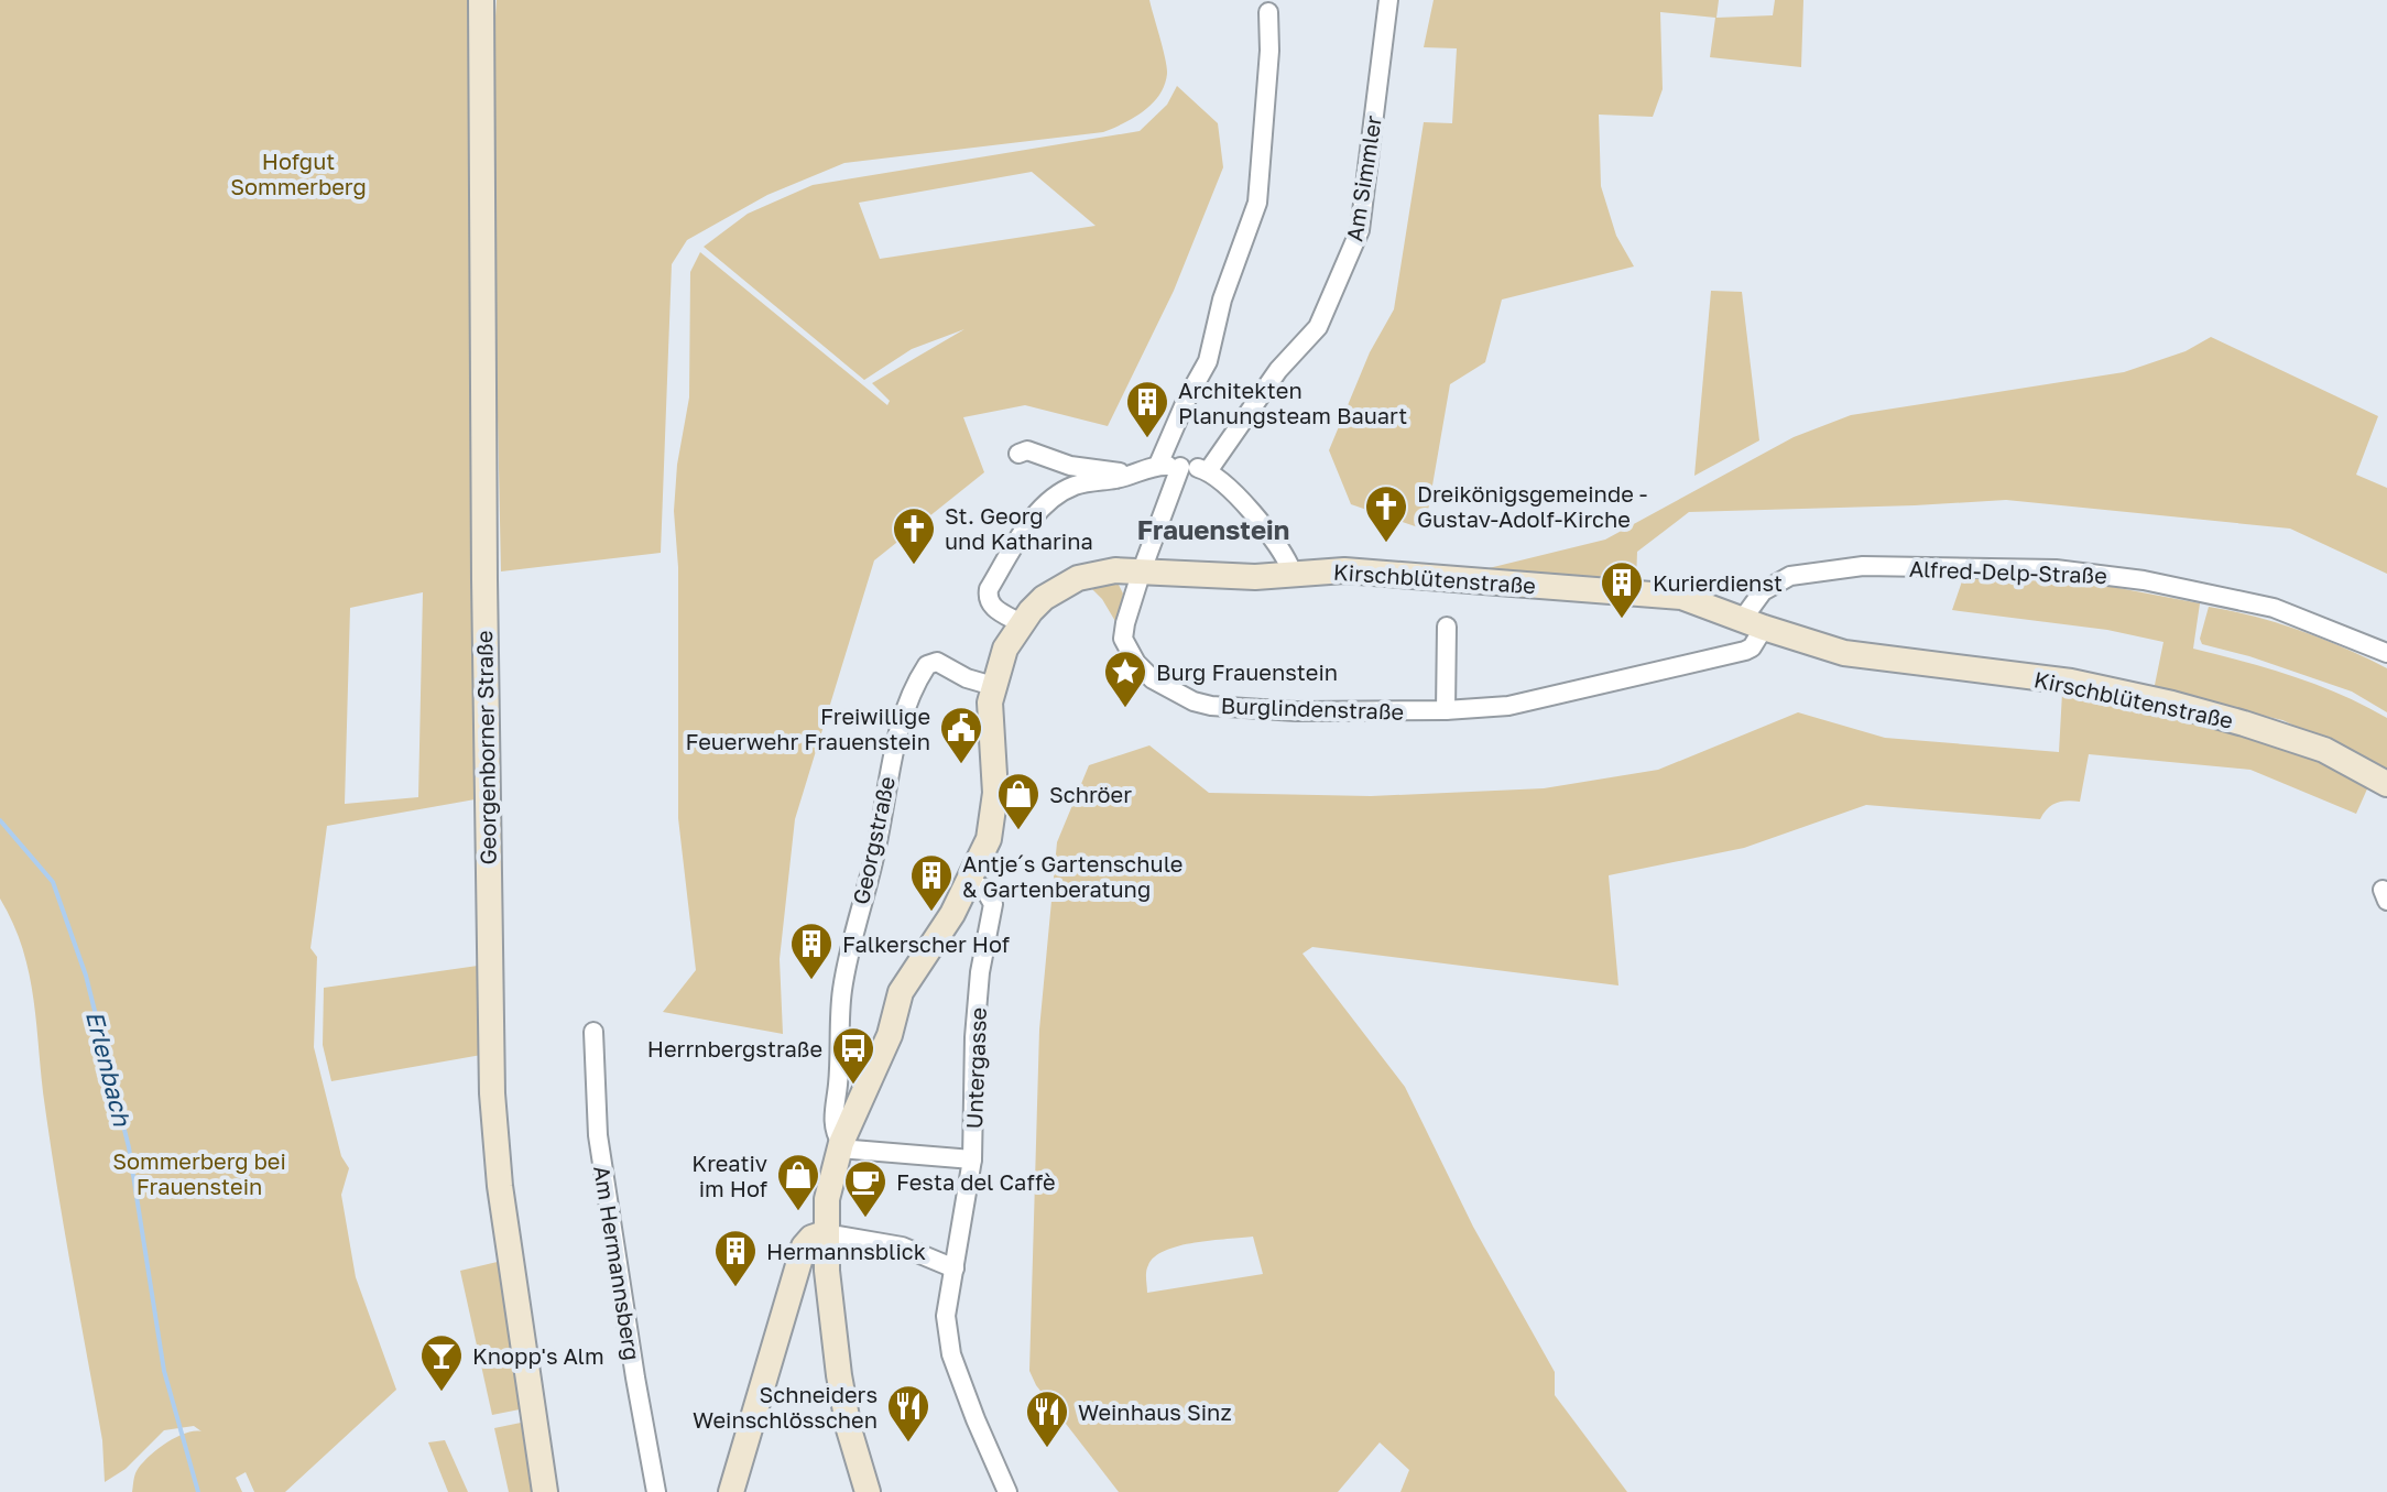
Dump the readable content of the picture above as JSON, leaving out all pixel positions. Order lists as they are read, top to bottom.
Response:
{
  "streets": {
    "main road": ["Kirschblütenstraße", "Georgenborner Straße"],
    "street": [
      "Am Simmler",
      "Alfred-Delp-Straße",
      "Burglindenstraße",
      "Georgstraße",
      "Untergasse",
      "Am Hermannsberg"
    ]
  },
  "crossings": [
    ["Alfred-Delp-Straße", "Kirschblütenstraße"],
    ["Alfred-Delp-Straße", "Burglindenstraße"],
    ["Kirschblütenstraße", "Burglindenstraße"],
    ["Kirschblütenstraße", "Georgstraße"],
    ["Kirschblütenstraße", "Untergasse"]
  ],
  "districts": ["Frauenstein"],
  "water": ["Erlenbach"],
  "parks": ["Hofgut Sommerberg", "Sommerberg bei Frauenstein"],
  "places": {
    "building": [
      "Architekten Planungsteam Bauart",
      "Kurierdienst",
      "Antje´s Gartenschule & Gartenberatung",
      "Falkerscher Hof",
      "Hermannsblick"
    ],
    "church": ["Dreikönigsgemeinde - Gustav-Adolf-Kirche", "St. Georg und Katharina"],
    "place": ["Burg Frauenstein"],
    "public building": ["Freiwillige Feuerwehr Frauenstein"],
    "shop": ["Schröer", "Kreativ im Hof"],
    "bus stop": ["Herrnbergstraße"],
    "cafe": ["Festa del Caffè"],
    "bar": ["Knopp's Alm"],
    "restaurant": ["Schneiders Weinschlösschen", "Weinhaus Sinz"]
  }
}
